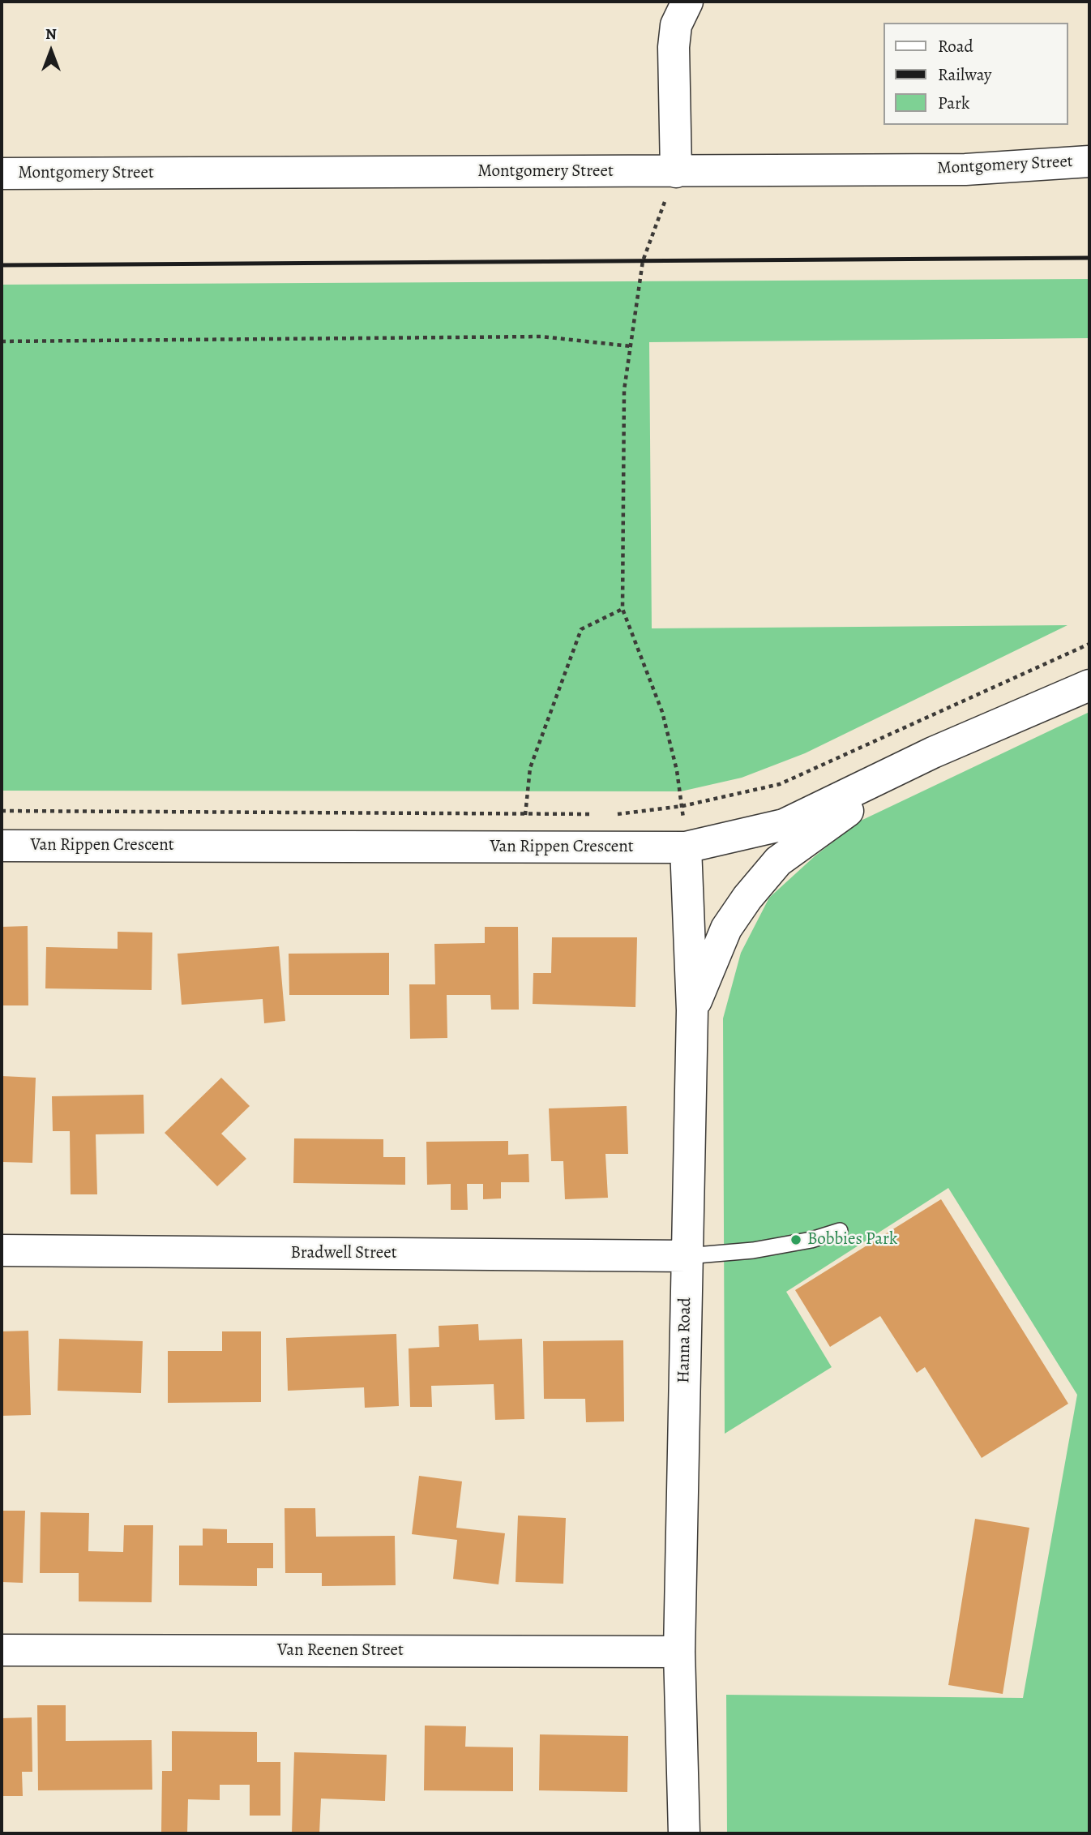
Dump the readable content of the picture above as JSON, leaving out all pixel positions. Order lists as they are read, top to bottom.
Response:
{
  "streets": {
    "street": [
      "Montgomery Street",
      "Van Rippen Crescent",
      "Bradwell Street",
      "Hanna Road",
      "Van Reenen Street"
    ]
  },
  "crossings": [
    ["Van Rippen Crescent", "Hanna Road"],
    ["Bradwell Street", "Hanna Road"],
    ["Hanna Road", "Van Reenen Street"]
  ],
  "places": ["Bobbies Park"],
  "legend": ["Road", "Railway", "Park"],
  "north": "top"
}
